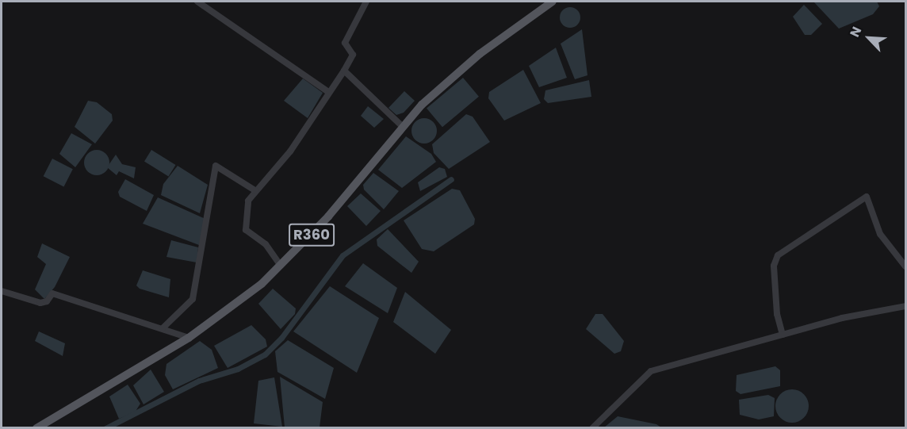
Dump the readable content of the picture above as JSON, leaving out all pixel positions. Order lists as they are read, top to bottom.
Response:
{
  "streets": {
    "main road": ["R360"]
  },
  "north": "top left"
}
